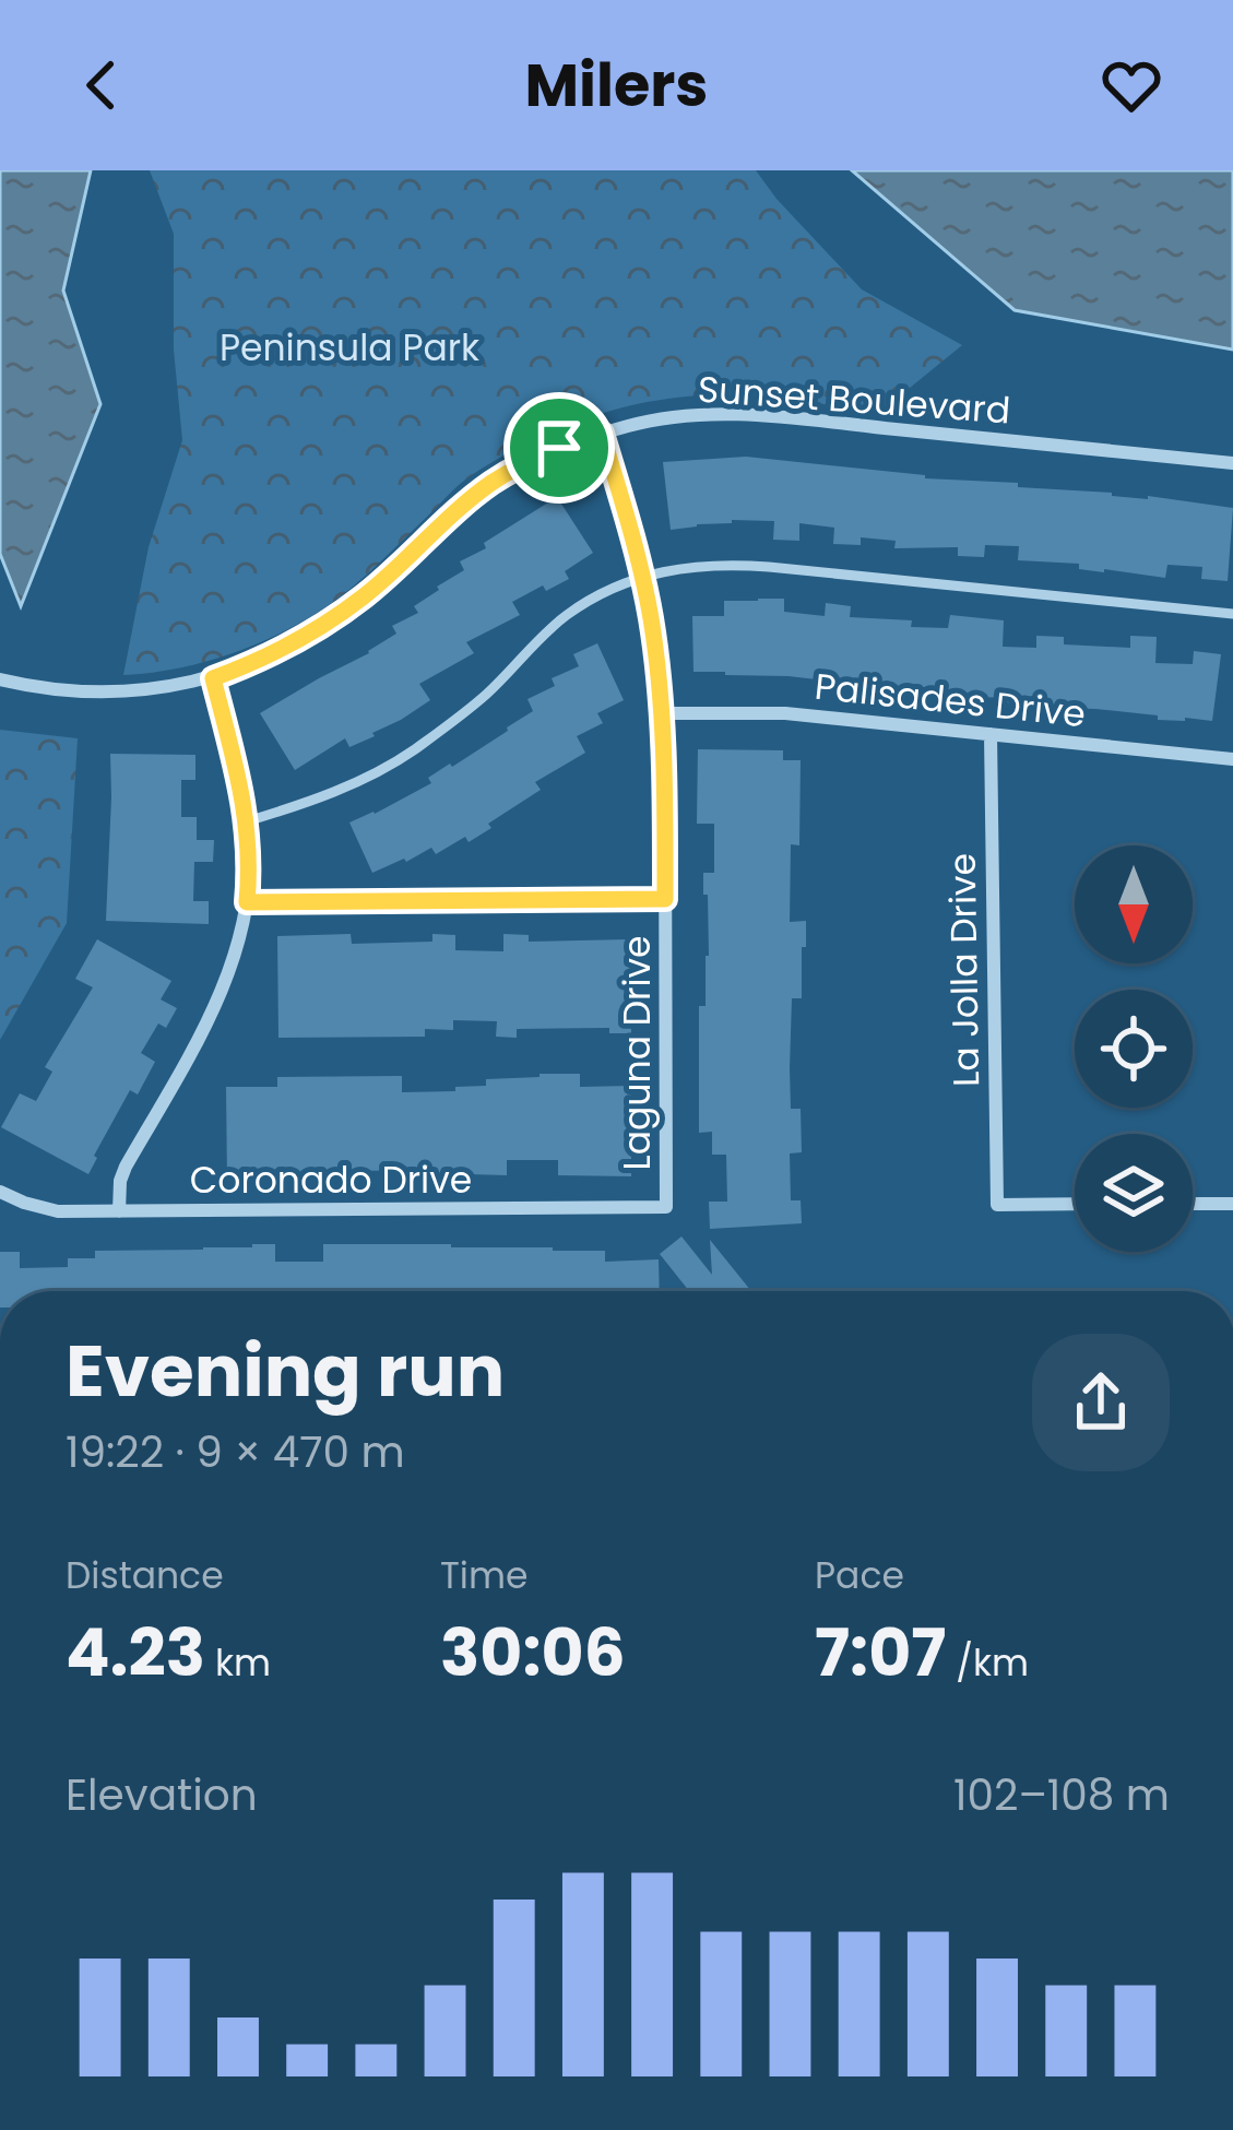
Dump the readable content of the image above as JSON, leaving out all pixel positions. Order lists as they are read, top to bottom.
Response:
{
  "streets": {
    "street": [
      "Sunset Boulevard",
      "Palisades Drive",
      "La Jolla Drive",
      "Laguna Drive",
      "Coronado Drive"
    ]
  },
  "crossings": [
    ["Sunset Boulevard", "Laguna Drive"],
    ["Palisades Drive", "La Jolla Drive"],
    ["Palisades Drive", "Laguna Drive"],
    ["Laguna Drive", "Coronado Drive"]
  ],
  "parks": ["Peninsula Park"],
  "north": "bottom",
  "page": {
    "header": "Milers",
    "heading": ["Evening run", "19:22 · 9 × 470 m"],
    "stats": [
      ["Distance", "4.23 km"],
      ["Time", "30:06"],
      ["Pace", "7:07 /km"]
    ],
    "chart": ["Elevation", "102–108 m"]
  }
}
